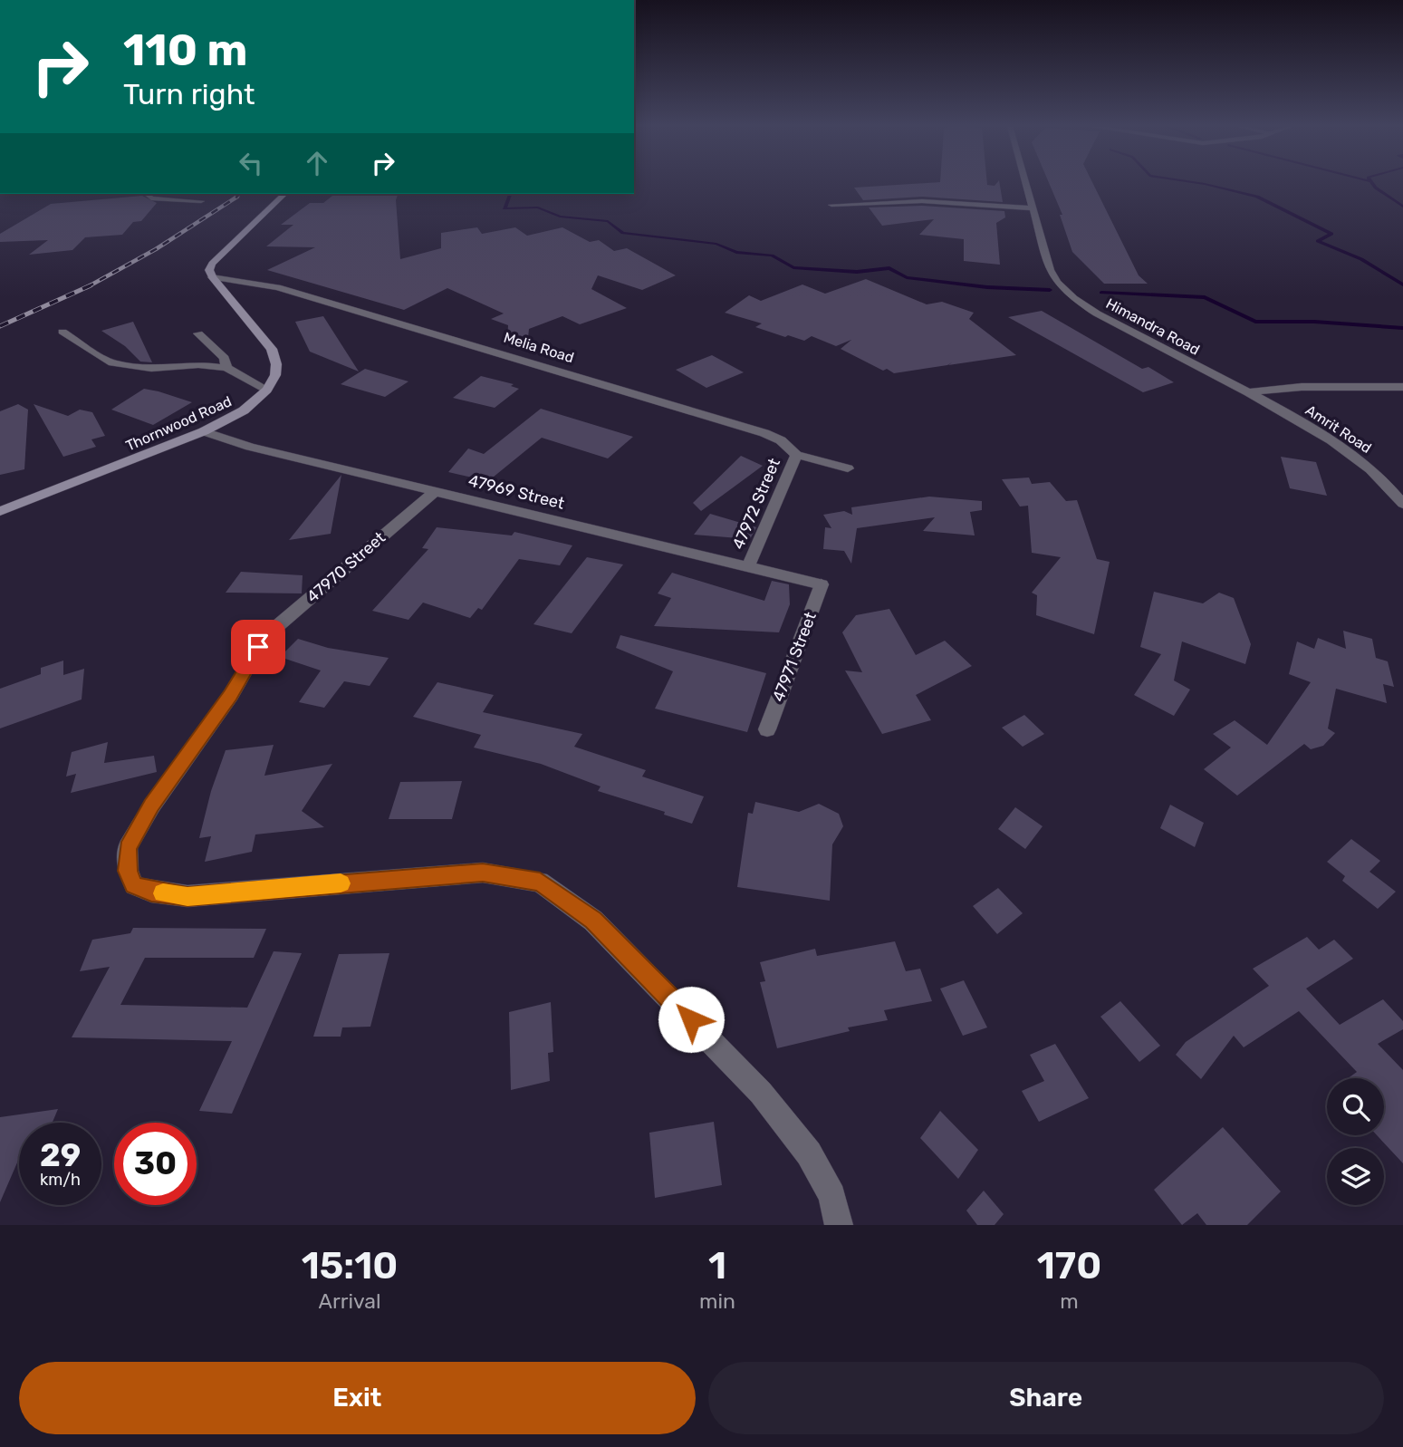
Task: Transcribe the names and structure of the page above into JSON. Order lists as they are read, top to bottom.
{
  "streets": {
    "street": [
      "Himandra Road",
      "Melia Road",
      "Thornwood Road",
      "Amrit Road",
      "47969 Street",
      "47972 Street",
      "47970 Street",
      "47971 Street"
    ]
  },
  "crossings": [
    ["Himandra Road", "Amrit Road"],
    ["Melia Road", "47972 Street"],
    ["Thornwood Road", "47969 Street"],
    ["47969 Street", "47972 Street"],
    ["47969 Street", "47970 Street"],
    ["47969 Street", "47971 Street"]
  ],
  "page": {
    "turn": ["110 m", "Turn right"],
    "speed": "29 km/h",
    "limit": "30",
    "eta": [
      "15:10",
      "Arrival",
      "1",
      "min",
      "170",
      "m"
    ],
    "buttons": ["Exit", "Share"]
  }
}
